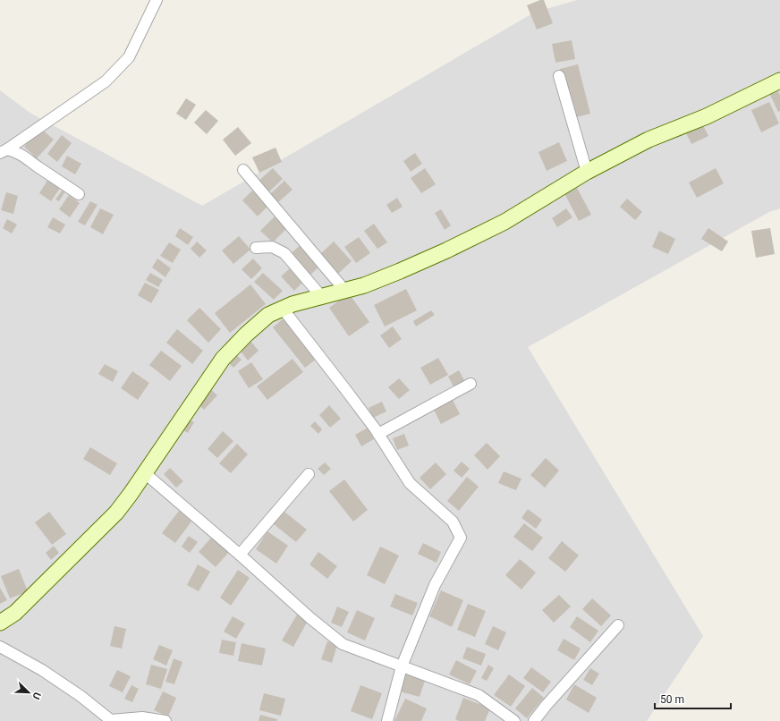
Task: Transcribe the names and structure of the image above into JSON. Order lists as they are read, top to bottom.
{
  "scale_bar": "50 m",
  "north": "bottom right"
}
